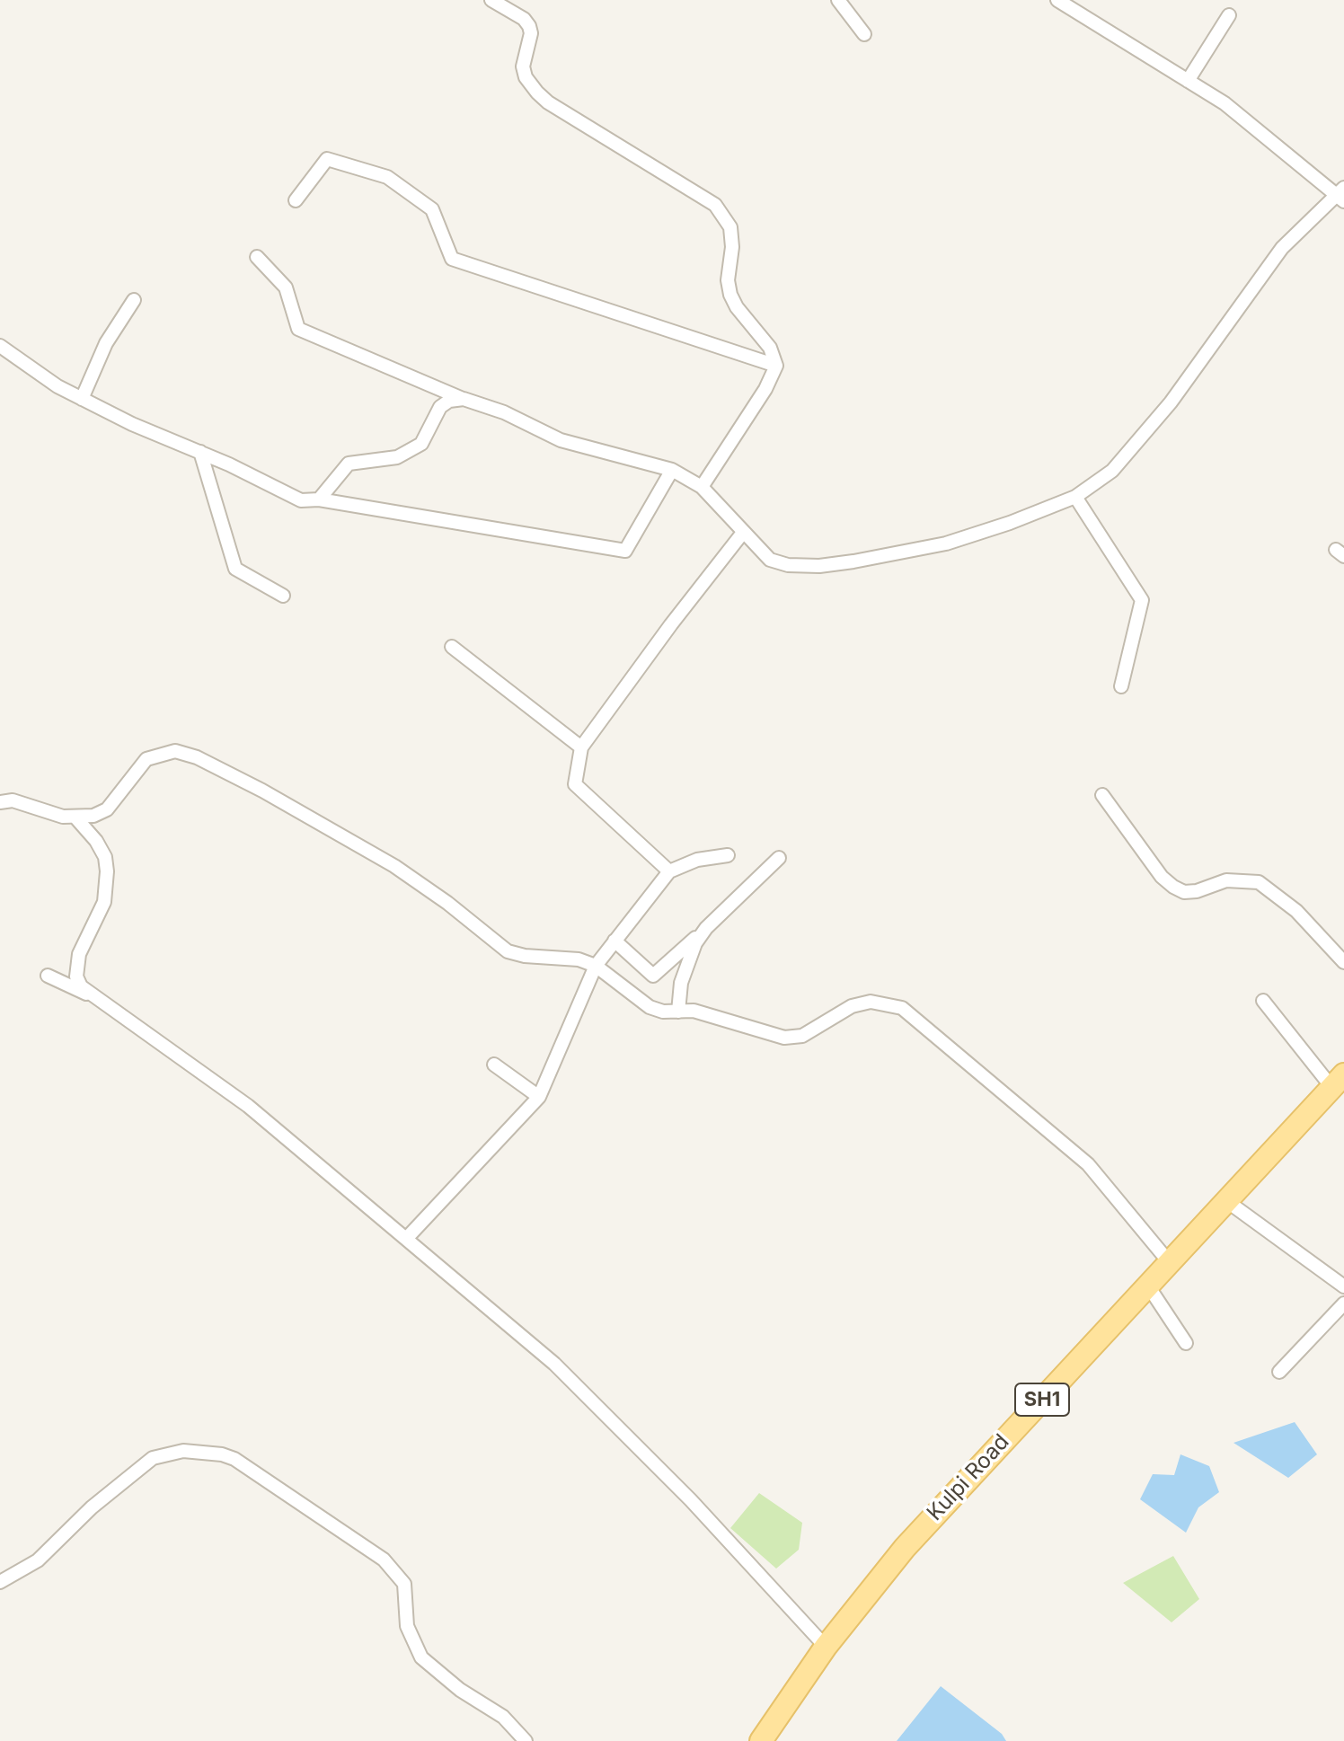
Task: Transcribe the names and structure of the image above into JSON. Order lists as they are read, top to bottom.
{
  "streets": {
    "main road": ["SH1", "Kulpi Road"]
  }
}
